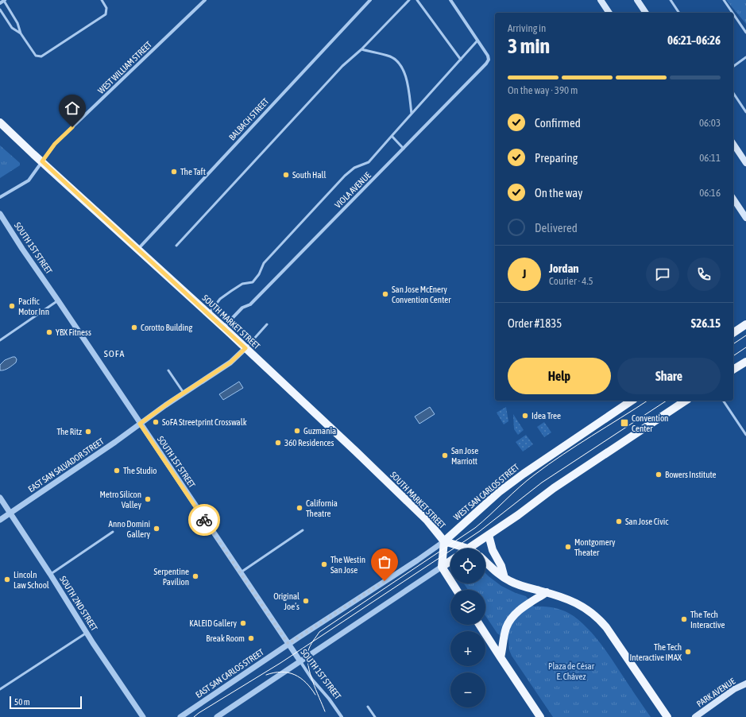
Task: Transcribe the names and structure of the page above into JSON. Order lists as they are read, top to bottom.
{
  "streets": {
    "main road": ["SOUTH MARKET STREET", "WEST SAN CARLOS STREET", "PARK AVENUE"],
    "street": [
      "WEST WILLIAM STREET",
      "BALBACH STREET",
      "VIOLA AVENUE",
      "SOUTH 1ST STREET",
      "EAST SAN SALVADOR STREET",
      "SOUTH 2ND STREET",
      "EAST SAN CARLOS STREET"
    ]
  },
  "crossings": [
    ["WEST WILLIAM STREET", "SOUTH MARKET STREET"],
    ["BALBACH STREET", "SOUTH MARKET STREET"],
    ["VIOLA AVENUE", "SOUTH MARKET STREET"],
    ["SOUTH 1ST STREET", "EAST SAN SALVADOR STREET"],
    ["SOUTH 1ST STREET", "WEST SAN CARLOS STREET"],
    ["SOUTH 1ST STREET", "EAST SAN CARLOS STREET"],
    ["SOUTH MARKET STREET", "EAST SAN SALVADOR STREET"],
    ["SOUTH MARKET STREET", "WEST SAN CARLOS STREET"],
    ["EAST SAN SALVADOR STREET", "SOUTH 2ND STREET"],
    ["WEST SAN CARLOS STREET", "EAST SAN CARLOS STREET"]
  ],
  "districts": ["SOFA"],
  "parks": ["Plaza de César E. Chávez"],
  "places": {
    "other": [
      "The Taft",
      "South Hall",
      "San Jose McEnery Convention Center",
      "Pacific Motor Inn",
      "Corotto Building",
      "YBX Fitness",
      "Idea Tree",
      "SoFA Streetprint Crosswalk",
      "Guzmania",
      "The Ritz",
      "360 Residences",
      "San Jose Marriott",
      "The Studio",
      "Bowers Institute",
      "Metro Silicon Valley",
      "California Theatre",
      "San Jose Civic",
      "Anno Domini Gallery",
      "Montgomery Theater",
      "The Westin San Jose",
      "Serpentine Pavilion",
      "Lincoln Law School",
      "Original Joe’s",
      "The Tech Interactive",
      "KALEID Gallery",
      "Break Room",
      "The Tech Interactive IMAX"
    ],
    "transit": ["Convention Center"]
  },
  "scale_bar": "50 m",
  "page": {
    "heading": ["3 min", "Arriving in", "06:21–06:26"],
    "panel": [
      "Jordan",
      "Courier · 4.5",
      "Order #1835",
      "$26.15"
    ],
    "bar": "On the way · 390 m",
    "list": [
      ["Confirmed", "06:03"],
      ["Preparing", "06:11"],
      ["On the way", "06:16"],
      "Delivered"
    ],
    "round": "J",
    "buttons": ["Help", "Share"],
    "map_buttons": ["+", "−"],
    "scale": "50 m"
  }
}
